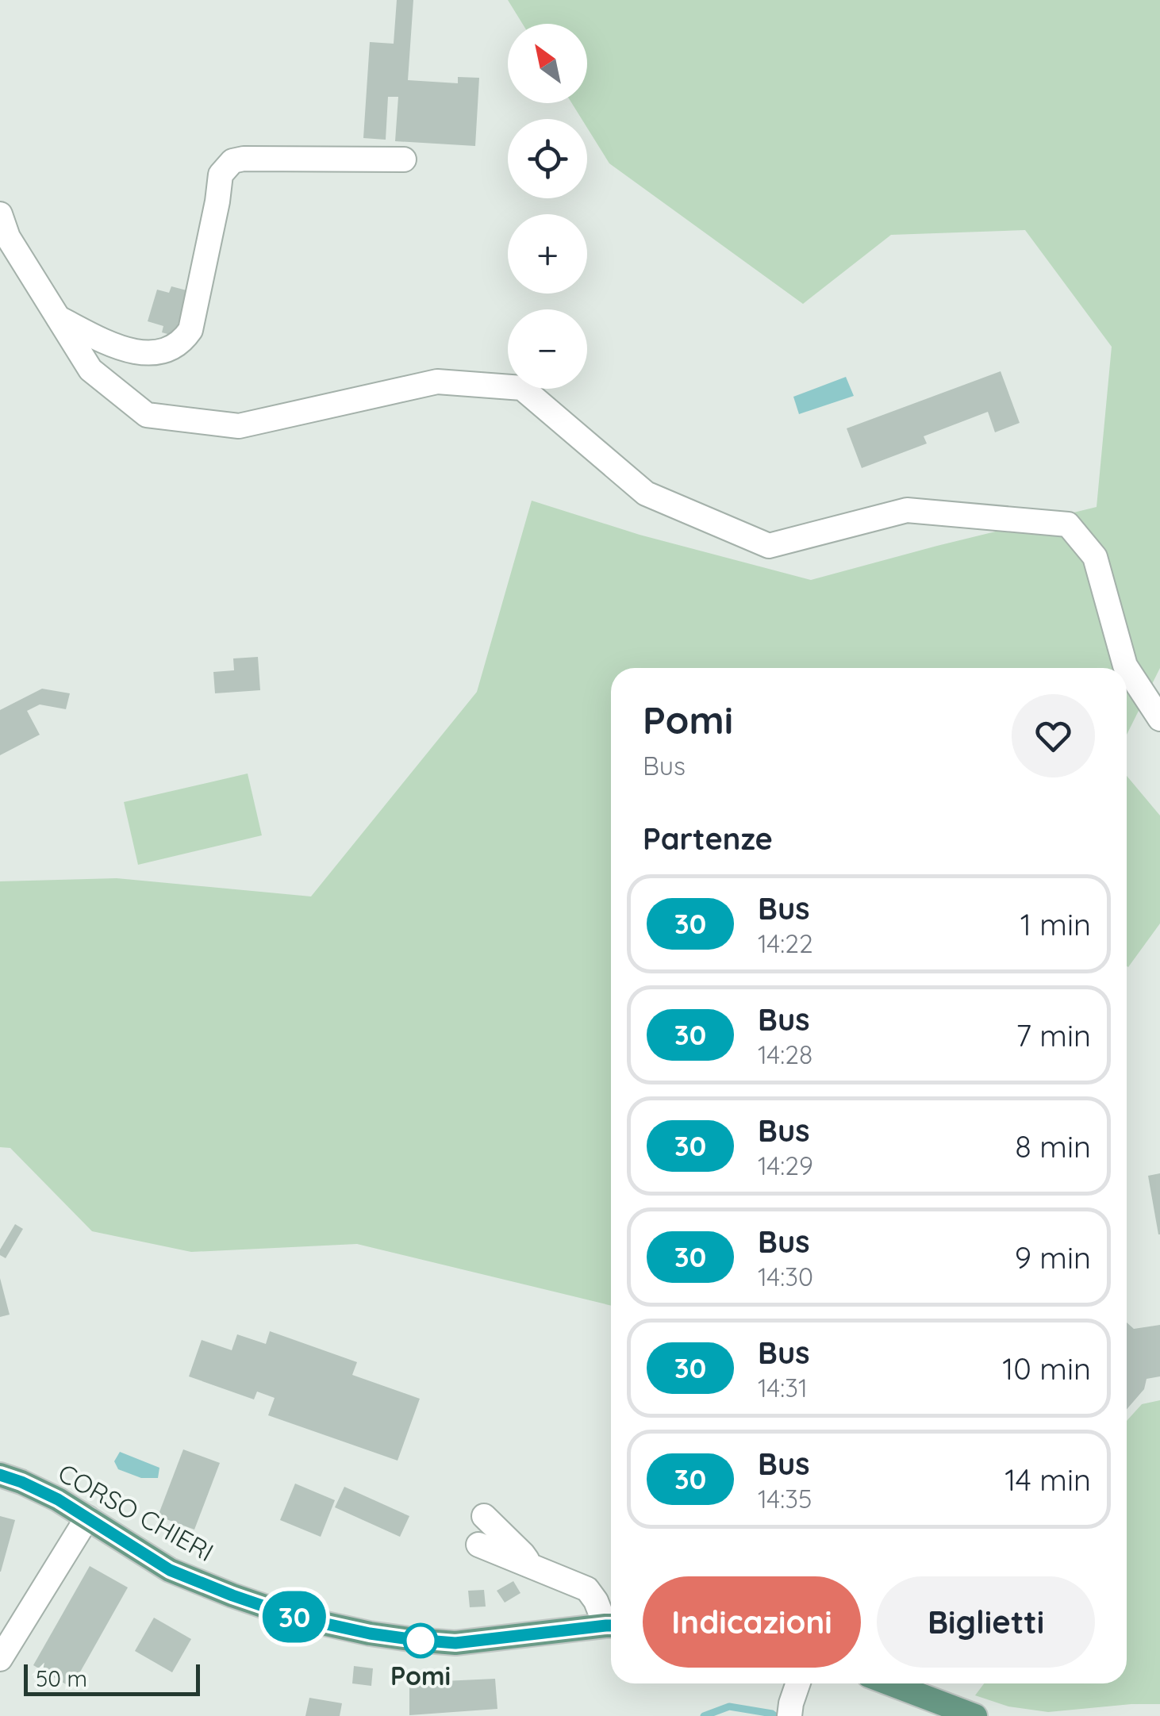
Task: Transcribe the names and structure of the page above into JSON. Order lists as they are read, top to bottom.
{
  "streets": {
    "main road": ["CORSO CHIERI"]
  },
  "places": ["Pomi"],
  "lines": ["bus line 30"],
  "scale_bar": "50 m",
  "north": "top left",
  "page": {
    "on_map": "30",
    "map_buttons": ["+", "−"],
    "heading": [
      ["Pomi", "Bus"],
      "Partenze"
    ],
    "list": [
      {
        "mark": "30",
        "name": "Bus",
        "note": "14:22",
        "value": "1 min"
      },
      {
        "mark": "30",
        "name": "Bus",
        "note": "14:28",
        "value": "7 min"
      },
      {
        "mark": "30",
        "name": "Bus",
        "note": "14:29",
        "value": "8 min"
      },
      {
        "mark": "30",
        "name": "Bus",
        "note": "14:30",
        "value": "9 min"
      },
      {
        "mark": "30",
        "name": "Bus",
        "note": "14:31",
        "value": "10 min"
      },
      {
        "mark": "30",
        "name": "Bus",
        "note": "14:35",
        "value": "14 min"
      }
    ],
    "buttons": ["Indicazioni", "Biglietti"],
    "scale": "50 m"
  }
}
